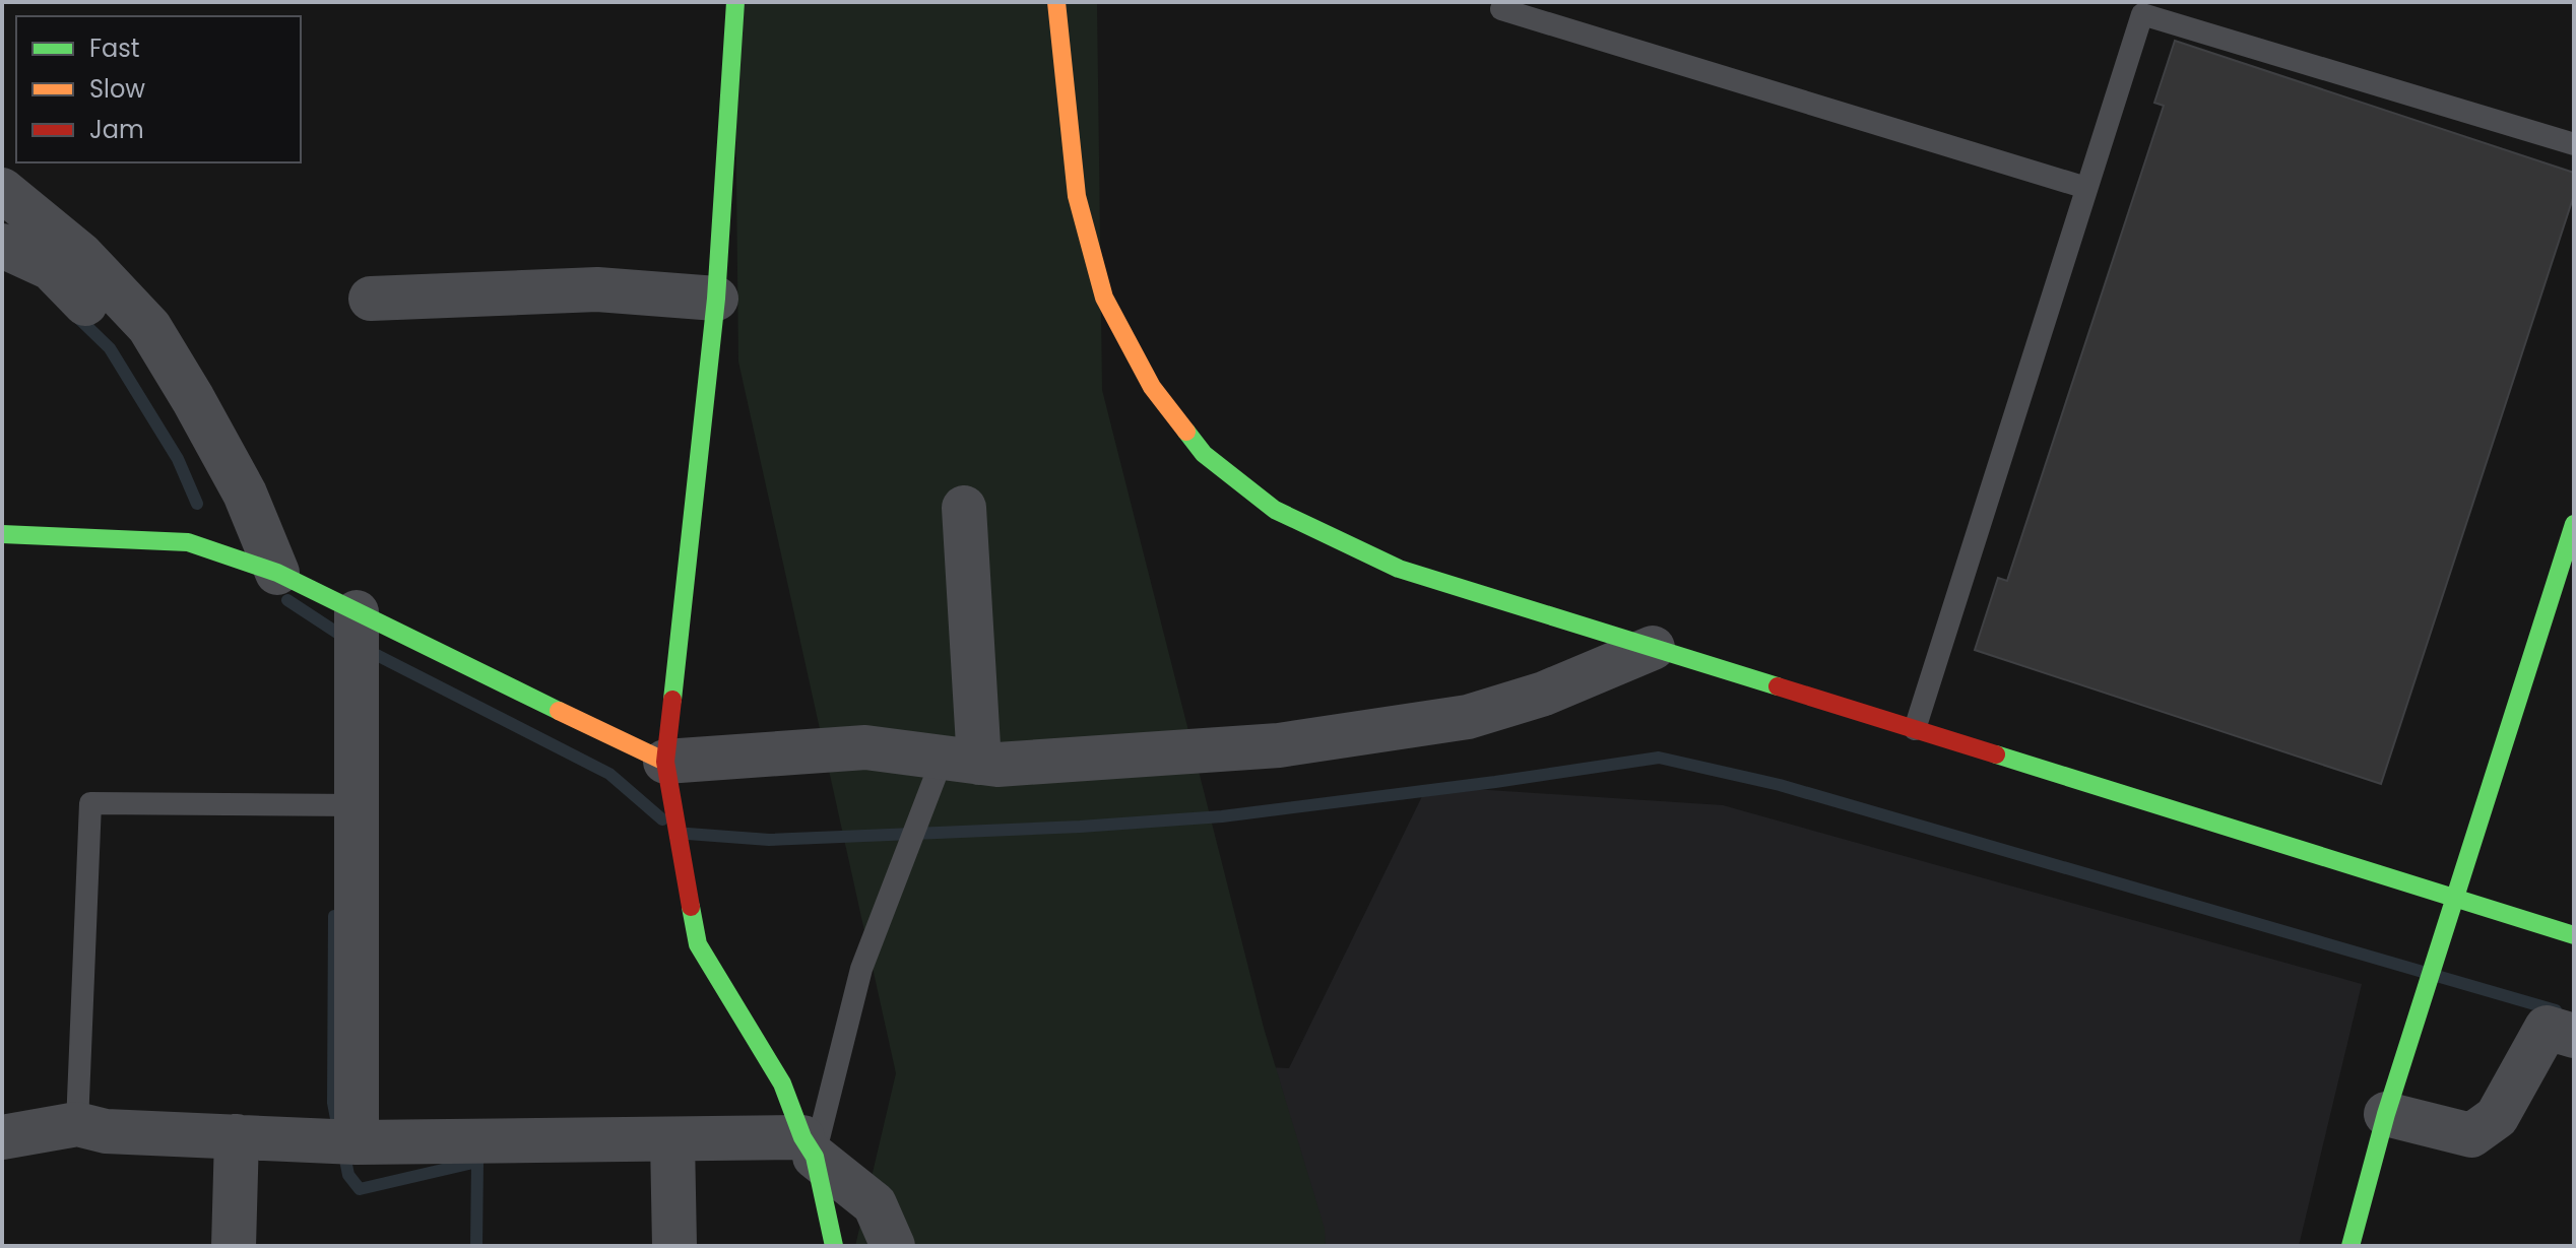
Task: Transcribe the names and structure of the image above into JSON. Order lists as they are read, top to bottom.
{
  "legend": ["Fast", "Slow", "Jam"]
}
